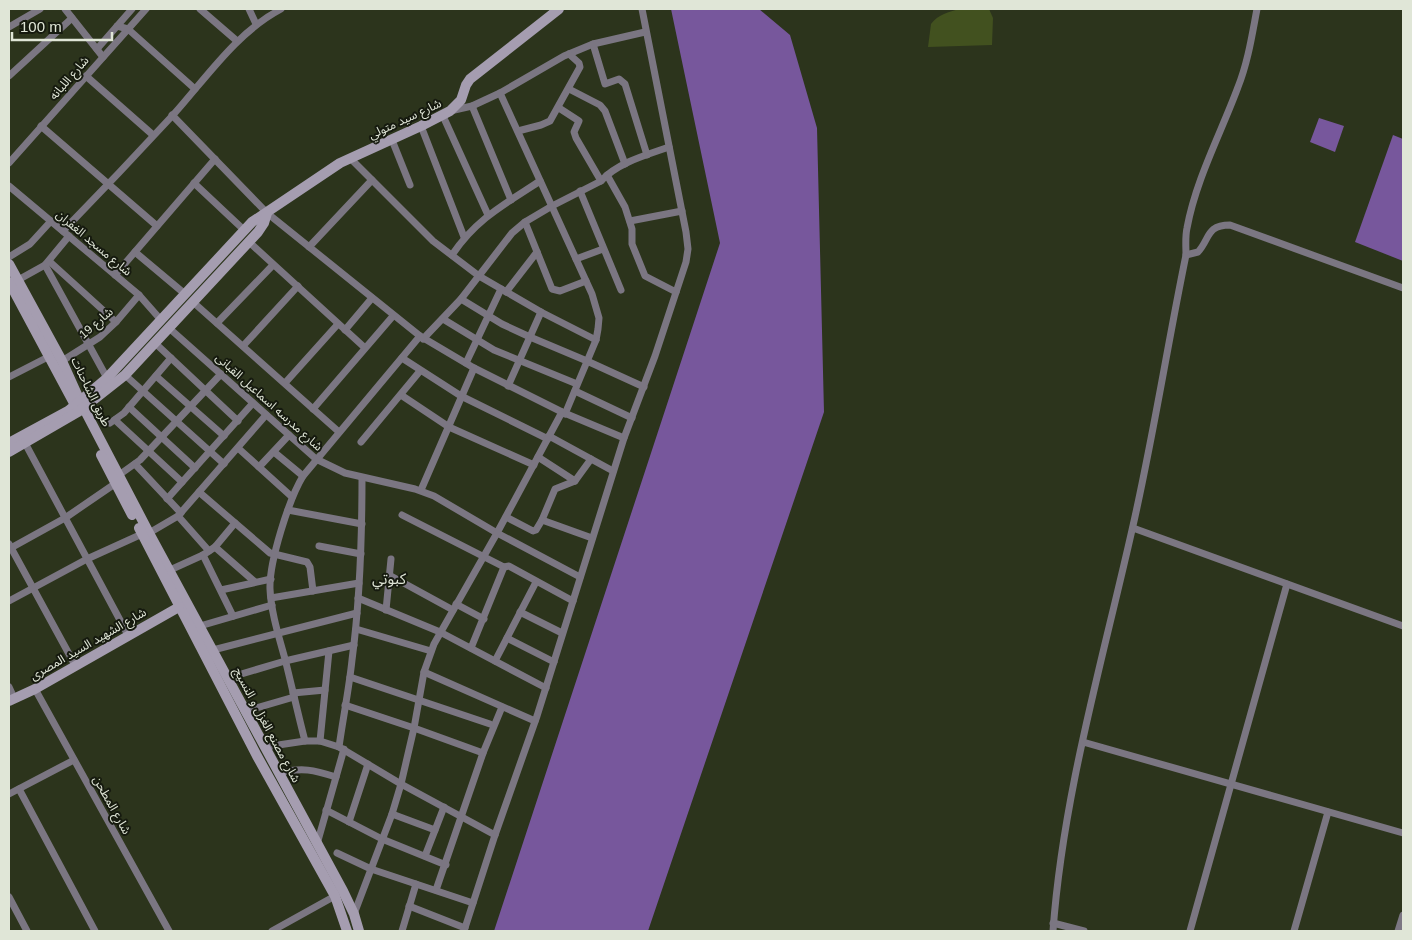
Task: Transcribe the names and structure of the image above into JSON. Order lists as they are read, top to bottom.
{
  "streets": {
    "main road": [
      "شارع سيد متولي",
      "طريق الشاحنات",
      "شارع الشهيد السيد المصرى",
      "شارع مصنع الغزل و النسيج"
    ],
    "street": [
      "شارع اللبانه",
      "شارع مسجد الغفران",
      "شارع 19",
      "شارع مدرسه اسماعيل القبانى",
      "شارع المطحن"
    ]
  },
  "crossings": [
    ["شارع سيد متولي", "شارع مسجد الغفران"],
    ["شارع سيد متولي", "طريق الشاحنات"],
    ["شارع سيد متولي", "شارع مدرسه اسماعيل القبانى"],
    ["شارع مسجد الغفران", "شارع 19"],
    ["شارع 19", "طريق الشاحنات"],
    ["طريق الشاحنات", "شارع مصنع الغزل و النسيج"],
    ["شارع الشهيد السيد المصرى", "شارع مصنع الغزل و النسيج"],
    ["شارع الشهيد السيد المصرى", "شارع المطحن"]
  ],
  "districts": ["كبوتي"],
  "scale_bar": "100 m"
}
